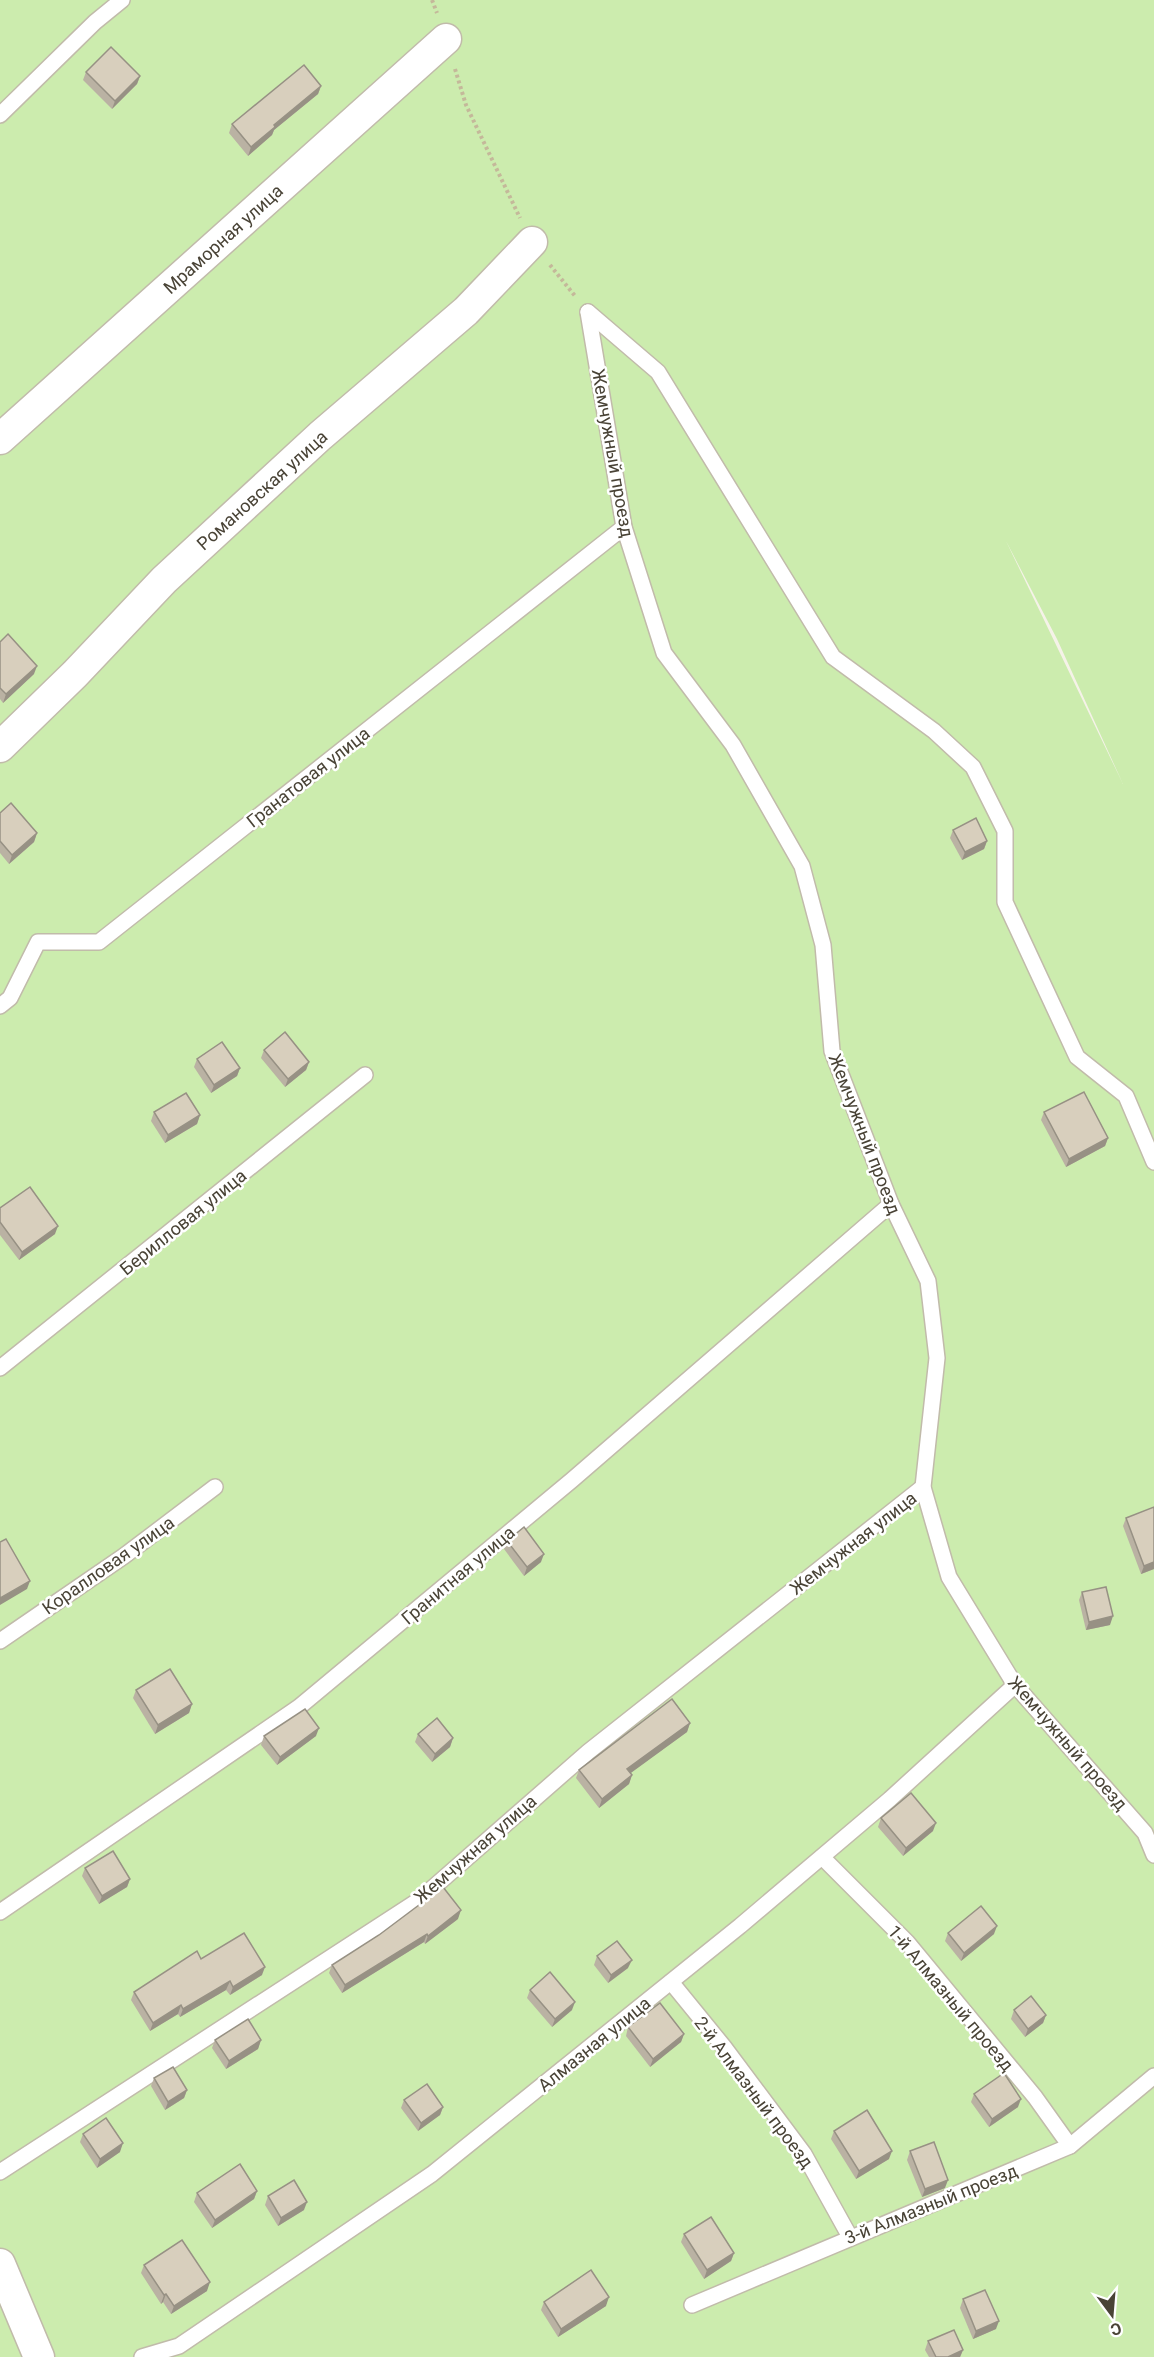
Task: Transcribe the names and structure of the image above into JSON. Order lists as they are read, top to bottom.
{
  "streets": {
    "street": ["Мраморная улица", "Романовская улица"],
    "lane": [
      "Жемчужный проезд",
      "Гранатовая улица",
      "Берилловая улица",
      "Жемчужная улица",
      "Коралловая улица",
      "Гранитная улица",
      "1-й Алмазный проезд",
      "Алмазная улица",
      "2-й Алмазный проезд",
      "3-й Алмазный проезд"
    ]
  },
  "crossings": [
    ["Жемчужный проезд", "Гранатовая улица"],
    ["Жемчужный проезд", "Жемчужная улица"],
    ["Жемчужный проезд", "Гранитная улица"],
    ["Жемчужный проезд", "Алмазная улица"],
    ["1-й Алмазный проезд", "Алмазная улица"],
    ["1-й Алмазный проезд", "3-й Алмазный проезд"],
    ["Алмазная улица", "2-й Алмазный проезд"],
    ["2-й Алмазный проезд", "3-й Алмазный проезд"]
  ],
  "north": "bottom"
}
